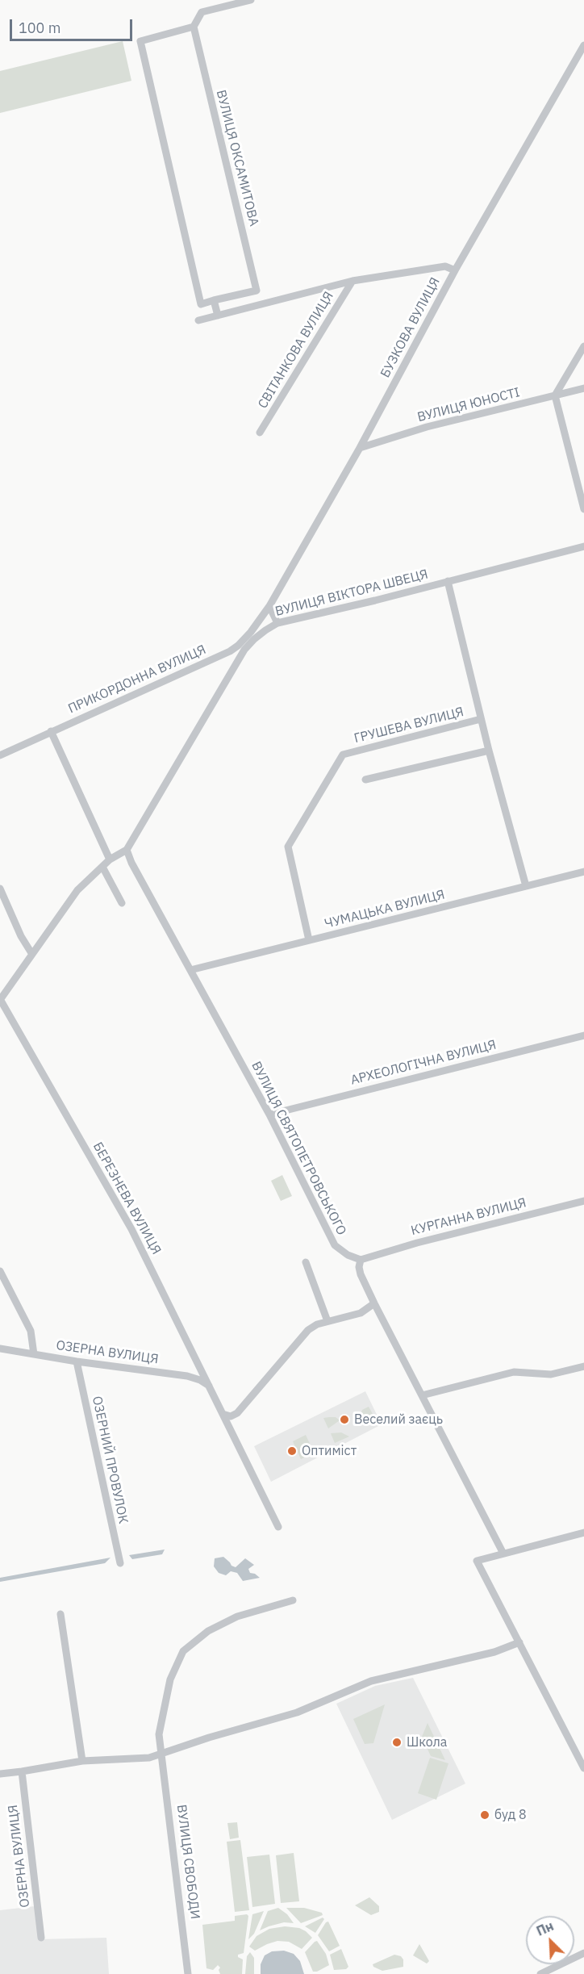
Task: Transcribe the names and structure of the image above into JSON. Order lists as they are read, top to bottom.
{
  "streets": {
    "street": [
      "ВУЛИЦЯ ОКСАМИТОВА",
      "БУЗКОВА ВУЛИЦЯ",
      "СВІТАНКОВА ВУЛИЦЯ",
      "ВУЛИЦЯ ЮНОСТІ",
      "ВУЛИЦЯ ВІКТОРА ШВЕЦЯ",
      "ПРИКОРДОННА ВУЛИЦЯ",
      "ГРУШЕВА ВУЛИЦЯ",
      "ЧУМАЦЬКА ВУЛИЦЯ",
      "АРХЕОЛОГІЧНА ВУЛИЦЯ",
      "ВУЛИЦЯ СВЯТОПЕТРОВСЬКОГО",
      "БЕРЕЗНЕВА ВУЛИЦЯ",
      "КУРГАННА ВУЛИЦЯ",
      "ОЗЕРНА ВУЛИЦЯ",
      "ОЗЕРНИЙ ПРОВУЛОК",
      "ВУЛИЦЯ СВОБОДИ"
    ]
  },
  "crossings": [
    ["БУЗКОВА ВУЛИЦЯ", "СВІТАНКОВА ВУЛИЦЯ"],
    ["БУЗКОВА ВУЛИЦЯ", "ВУЛИЦЯ ЮНОСТІ"],
    ["БУЗКОВА ВУЛИЦЯ", "ПРИКОРДОННА ВУЛИЦЯ"],
    ["ВУЛИЦЯ ВІКТОРА ШВЕЦЯ", "ГРУШЕВА ВУЛИЦЯ"],
    ["ВУЛИЦЯ ВІКТОРА ШВЕЦЯ", "ВУЛИЦЯ СВЯТОПЕТРОВСЬКОГО"],
    ["ГРУШЕВА ВУЛИЦЯ", "ЧУМАЦЬКА ВУЛИЦЯ"],
    ["ЧУМАЦЬКА ВУЛИЦЯ", "ВУЛИЦЯ СВЯТОПЕТРОВСЬКОГО"],
    ["АРХЕОЛОГІЧНА ВУЛИЦЯ", "ВУЛИЦЯ СВЯТОПЕТРОВСЬКОГО"],
    ["ВУЛИЦЯ СВЯТОПЕТРОВСЬКОГО", "КУРГАННА ВУЛИЦЯ"],
    ["БЕРЕЗНЕВА ВУЛИЦЯ", "ОЗЕРНА ВУЛИЦЯ"],
    ["ОЗЕРНА ВУЛИЦЯ", "ОЗЕРНИЙ ПРОВУЛОК"]
  ],
  "places": [
    "Веселий заєць",
    "Оптиміст",
    "Школа",
    "буд 8"
  ],
  "scale_bar": "100 m",
  "north": "top left"
}
